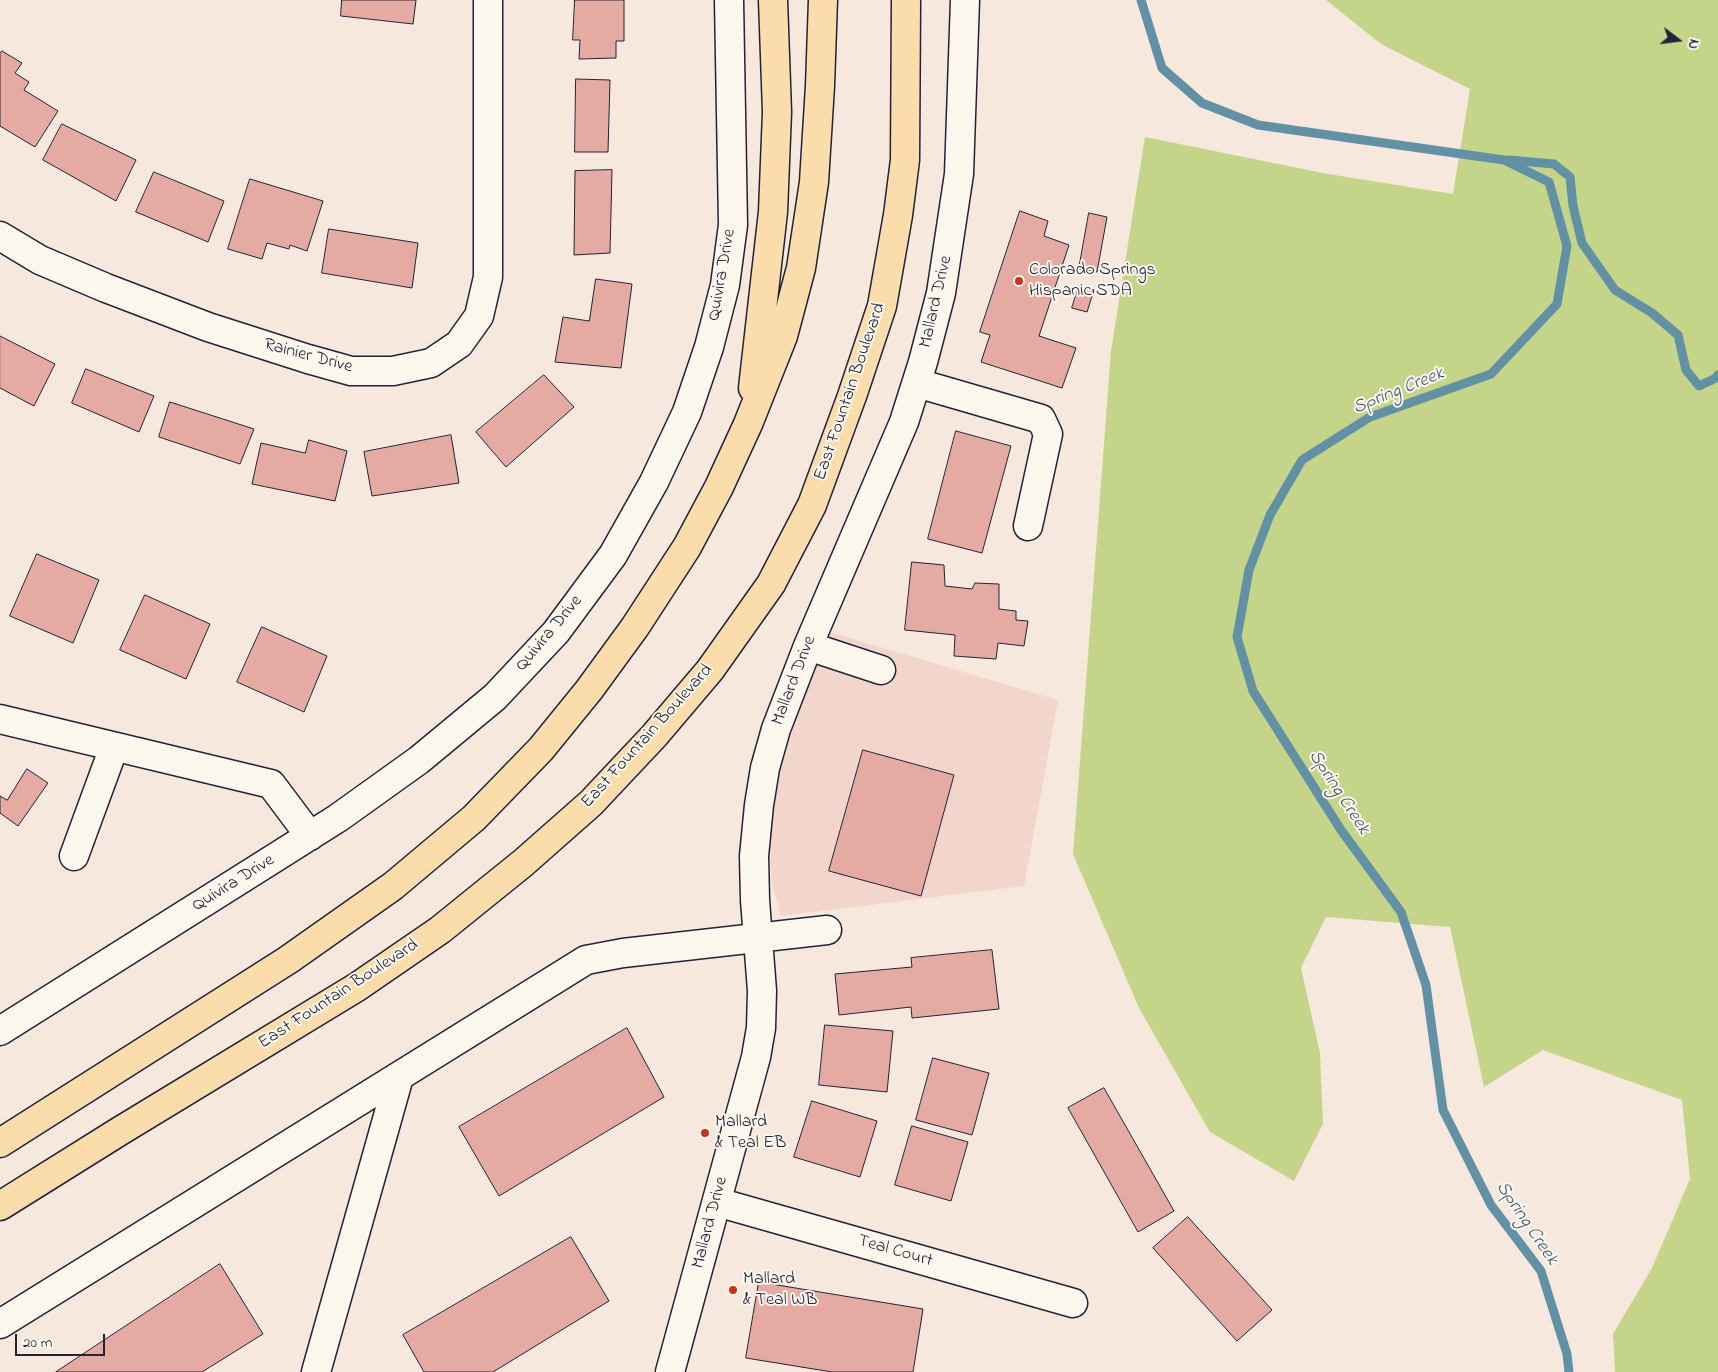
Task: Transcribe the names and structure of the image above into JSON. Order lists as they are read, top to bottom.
{
  "streets": {
    "highway": ["East Fountain Boulevard"],
    "street": [
      "Quivira Drive",
      "Mallard Drive",
      "Rainier Drive",
      "Teal Court"
    ]
  },
  "crossings": [
    ["Mallard Drive", "Teal Court"]
  ],
  "water": ["Spring Creek"],
  "places": ["Colorado Springs Hispanic SDA", "Mallard & Teal EB", "Mallard & Teal WB"],
  "scale_bar": "20 m",
  "north": "right"
}
